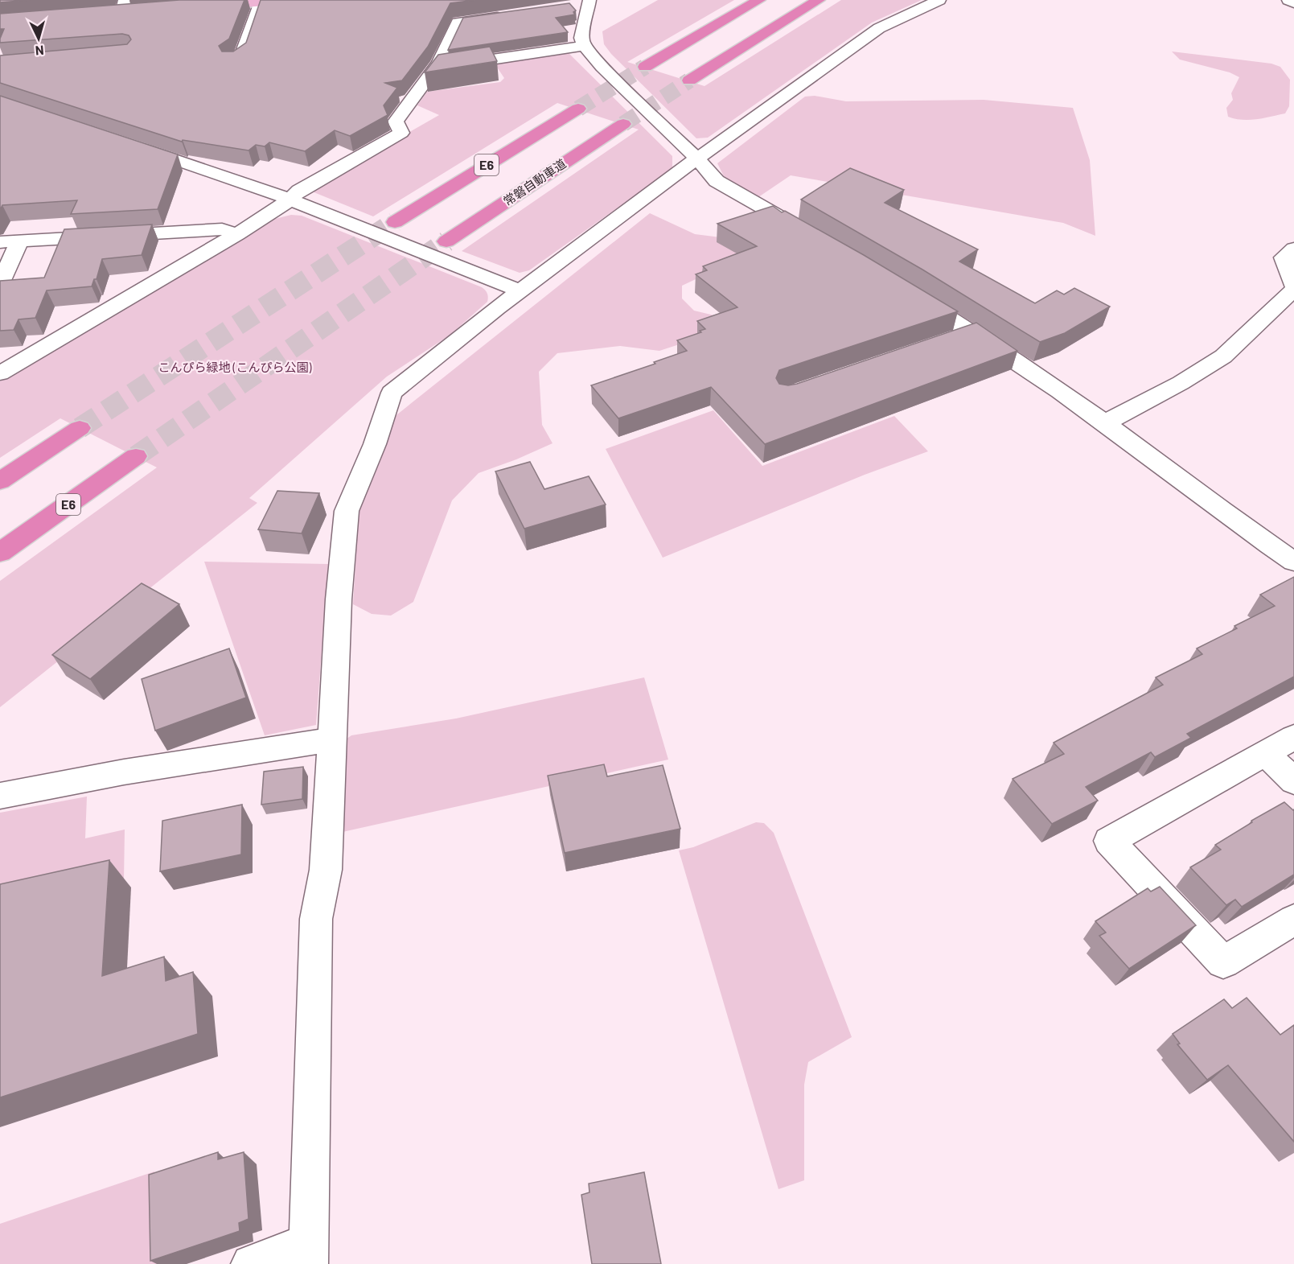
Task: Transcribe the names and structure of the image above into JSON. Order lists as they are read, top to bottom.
{
  "streets": {
    "highway": ["E6", "常磐自動車道"]
  },
  "parks": ["こんぴら緑地 (こんぴら公園)"],
  "north": "bottom"
}
